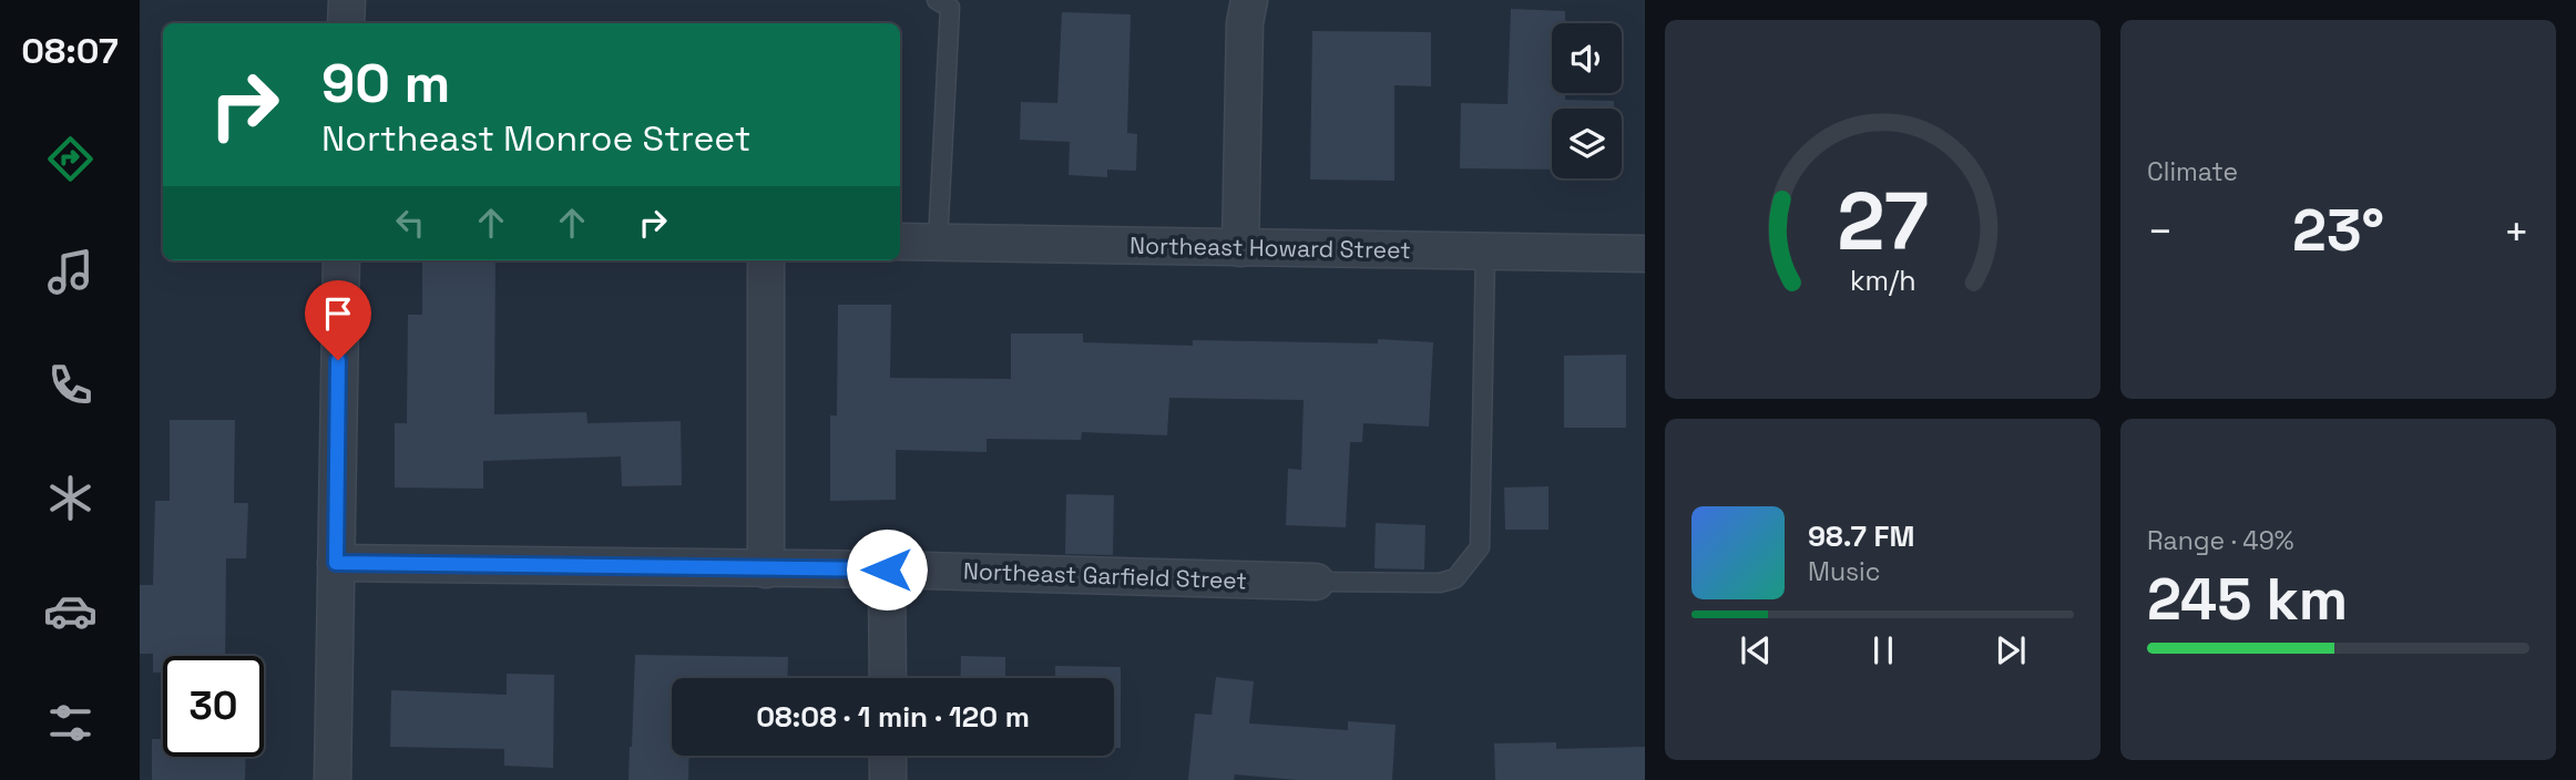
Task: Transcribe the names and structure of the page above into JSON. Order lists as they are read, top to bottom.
{
  "streets": {
    "street": ["Northeast Howard Street", "Northeast Garfield Street"]
  },
  "page": {
    "tabs": "08:07",
    "tile": [
      "Climate",
      ["Range · 49%", "245 km"]
    ],
    "turn": ["90 m", "Northeast Monroe Street"],
    "heat": ["−", "23°", "+"],
    "song": ["98.7 FM", "Music"],
    "limit": "30",
    "trip": "08:08 · 1 min · 120 m",
    "gauge": ["27", "km/h"]
  }
}
